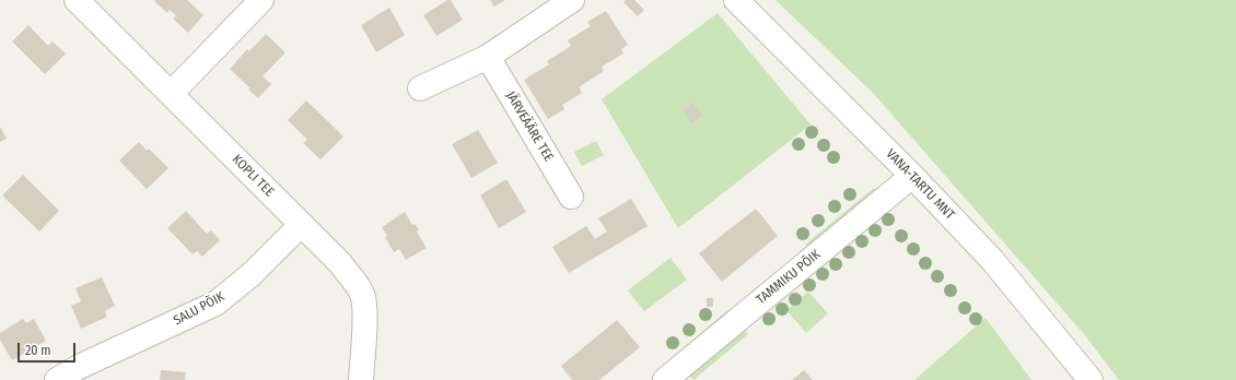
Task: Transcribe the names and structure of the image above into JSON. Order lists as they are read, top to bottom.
{
  "streets": {
    "street": [
      "JÄRVEÄÄRE TEE",
      "KOPLI TEE",
      "VANA-TARTU MNT",
      "TAMMIKU PÕIK",
      "SALU PÕIK"
    ]
  },
  "crossings": [
    ["KOPLI TEE", "SALU PÕIK"],
    ["VANA-TARTU MNT", "TAMMIKU PÕIK"]
  ],
  "scale_bar": "20 m"
}
